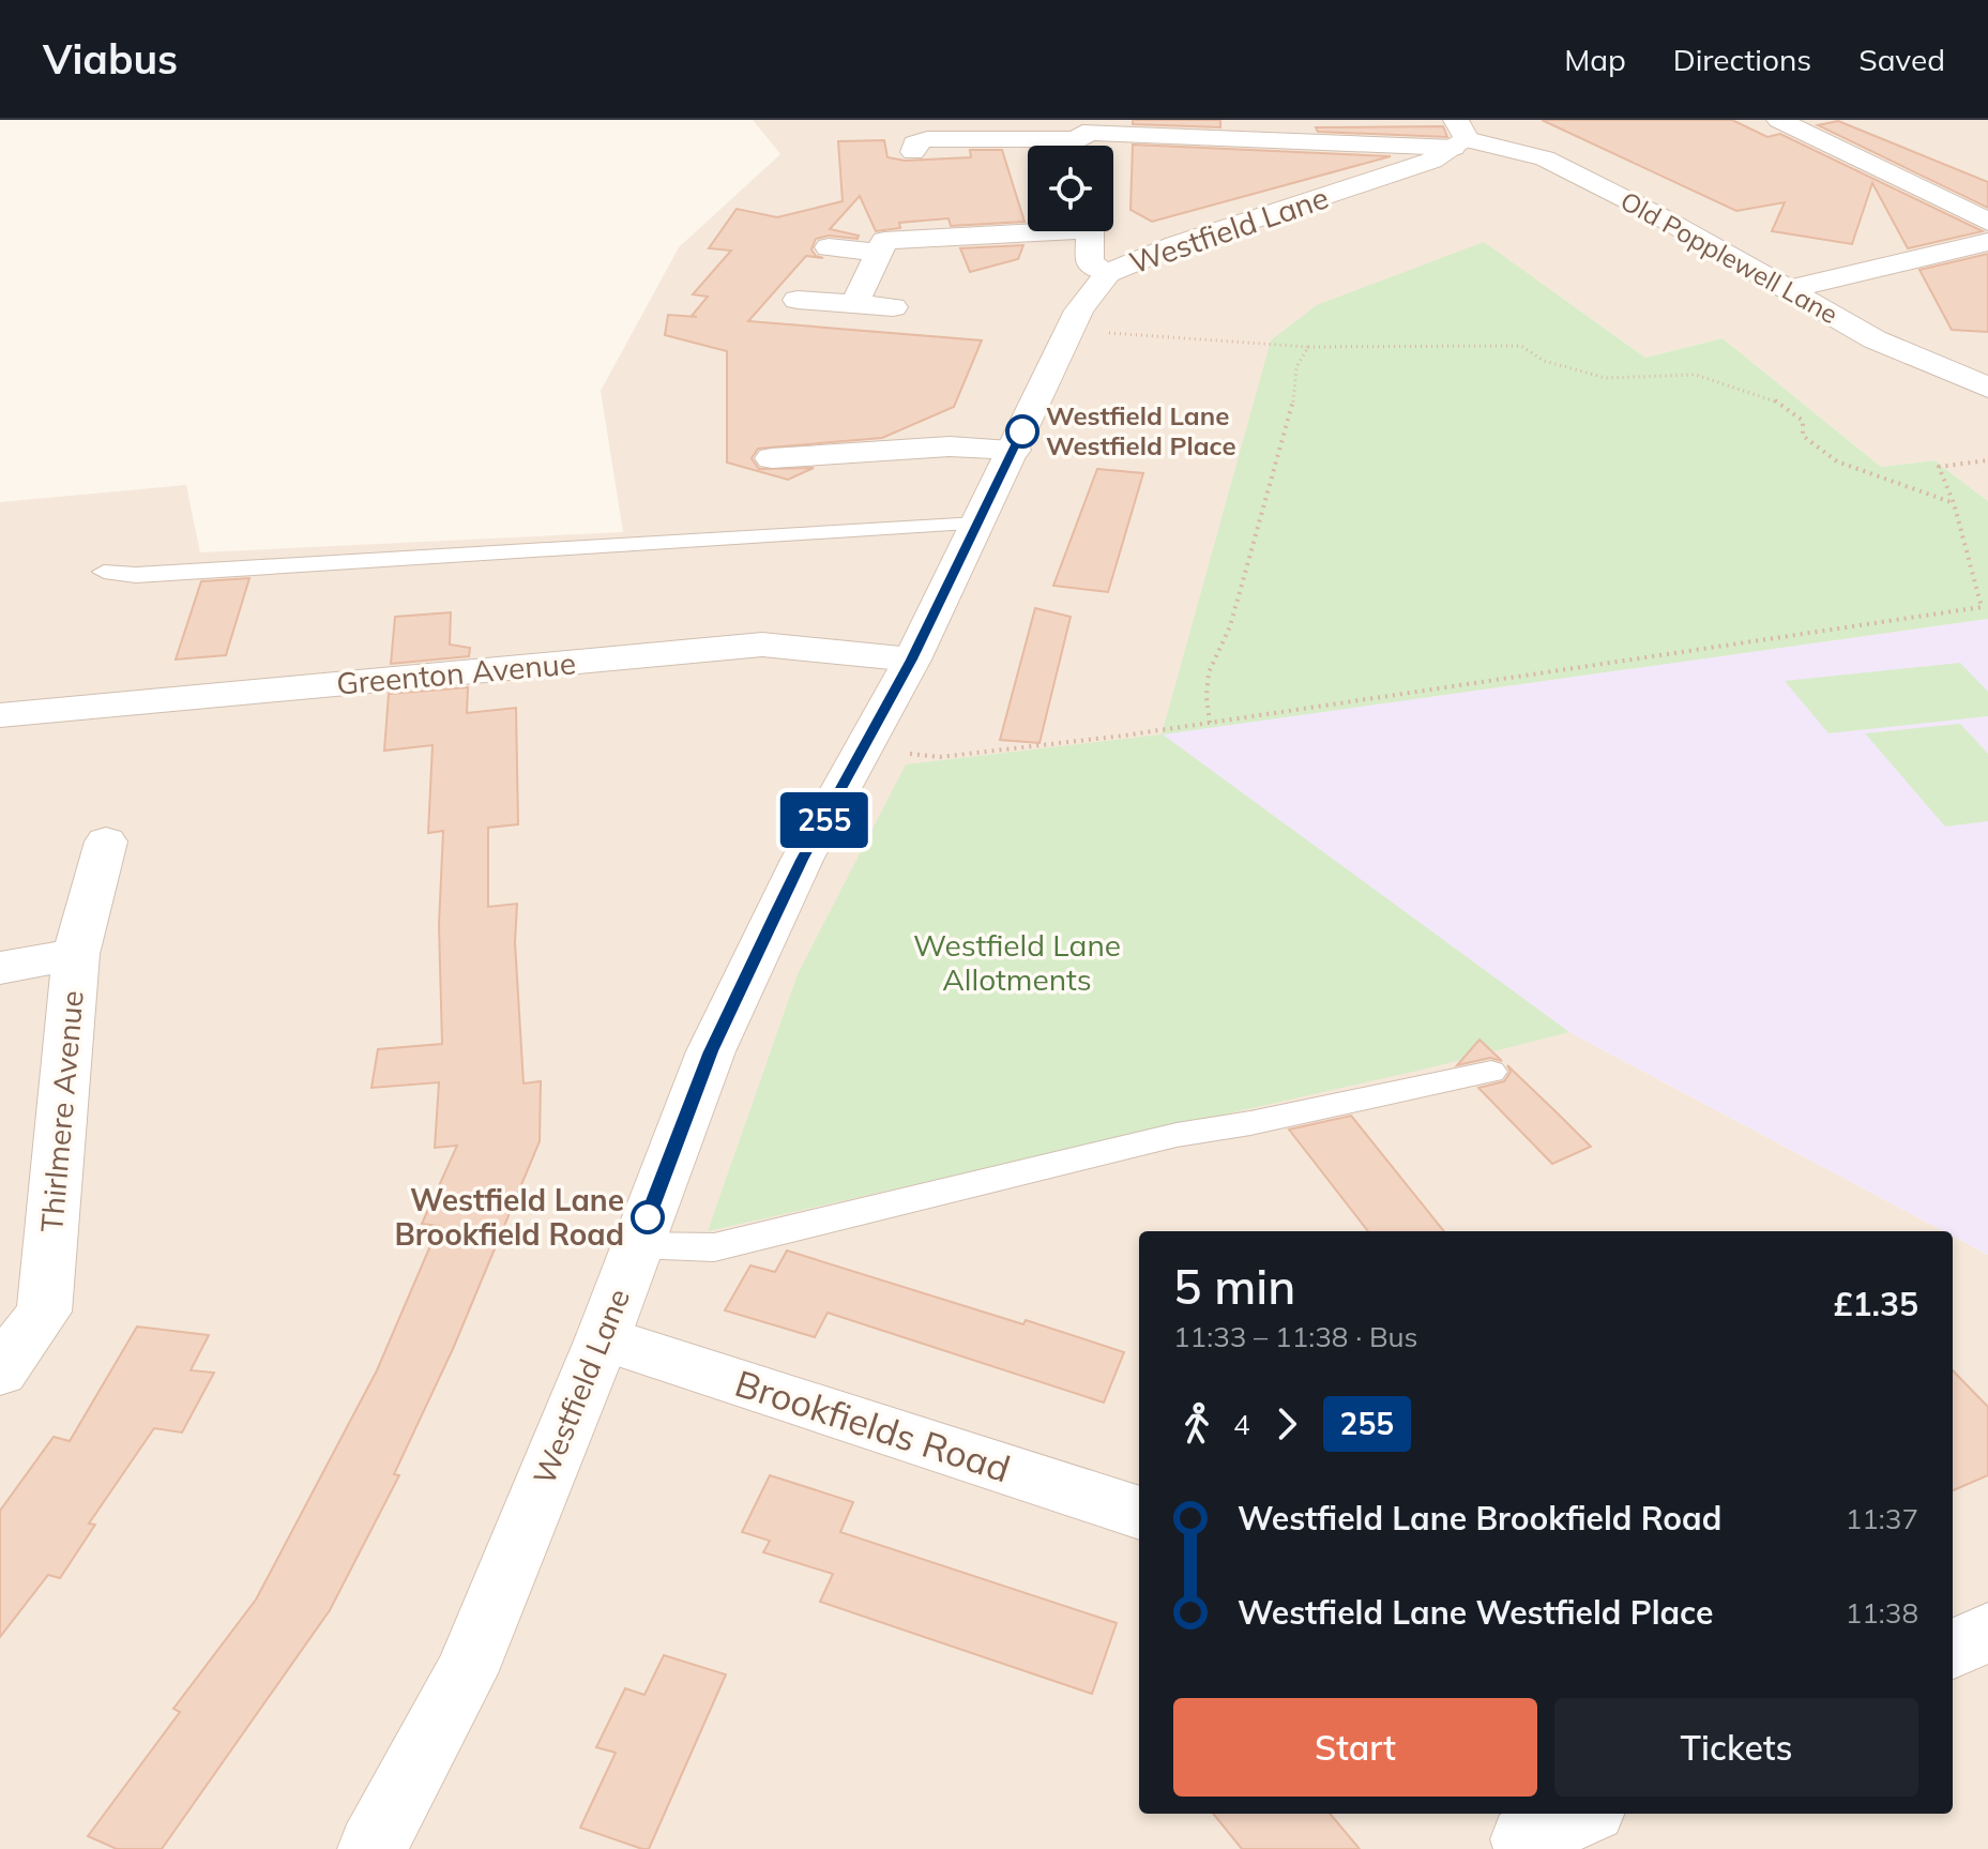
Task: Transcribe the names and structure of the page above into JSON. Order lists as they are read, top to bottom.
{
  "streets": {
    "street": [
      "Westfield Lane",
      "Old Popplewell Lane",
      "Greenton Avenue",
      "Thirlmere Avenue",
      "Brookfields Road"
    ]
  },
  "crossings": [
    ["Westfield Lane", "Old Popplewell Lane"],
    ["Westfield Lane", "Greenton Avenue"],
    ["Westfield Lane", "Brookfields Road"]
  ],
  "parks": ["Westfield Lane Allotments"],
  "places": ["Westfield Lane Westfield Place", "Westfield Lane Brookfield Road"],
  "lines": ["bus line 255"],
  "page": {
    "header": "Viabus",
    "nav": ["Map", "Directions", "Saved"],
    "on_map": "255",
    "heading": ["5 min", "11:33 – 11:38 · Bus", "£1.35"],
    "legs": ["4", "255"],
    "list": [
      {
        "name": "Westfield Lane Brookfield Road",
        "value": "11:37"
      },
      {
        "name": "Westfield Lane Westfield Place",
        "value": "11:38"
      }
    ],
    "buttons": ["Start", "Tickets"]
  }
}
